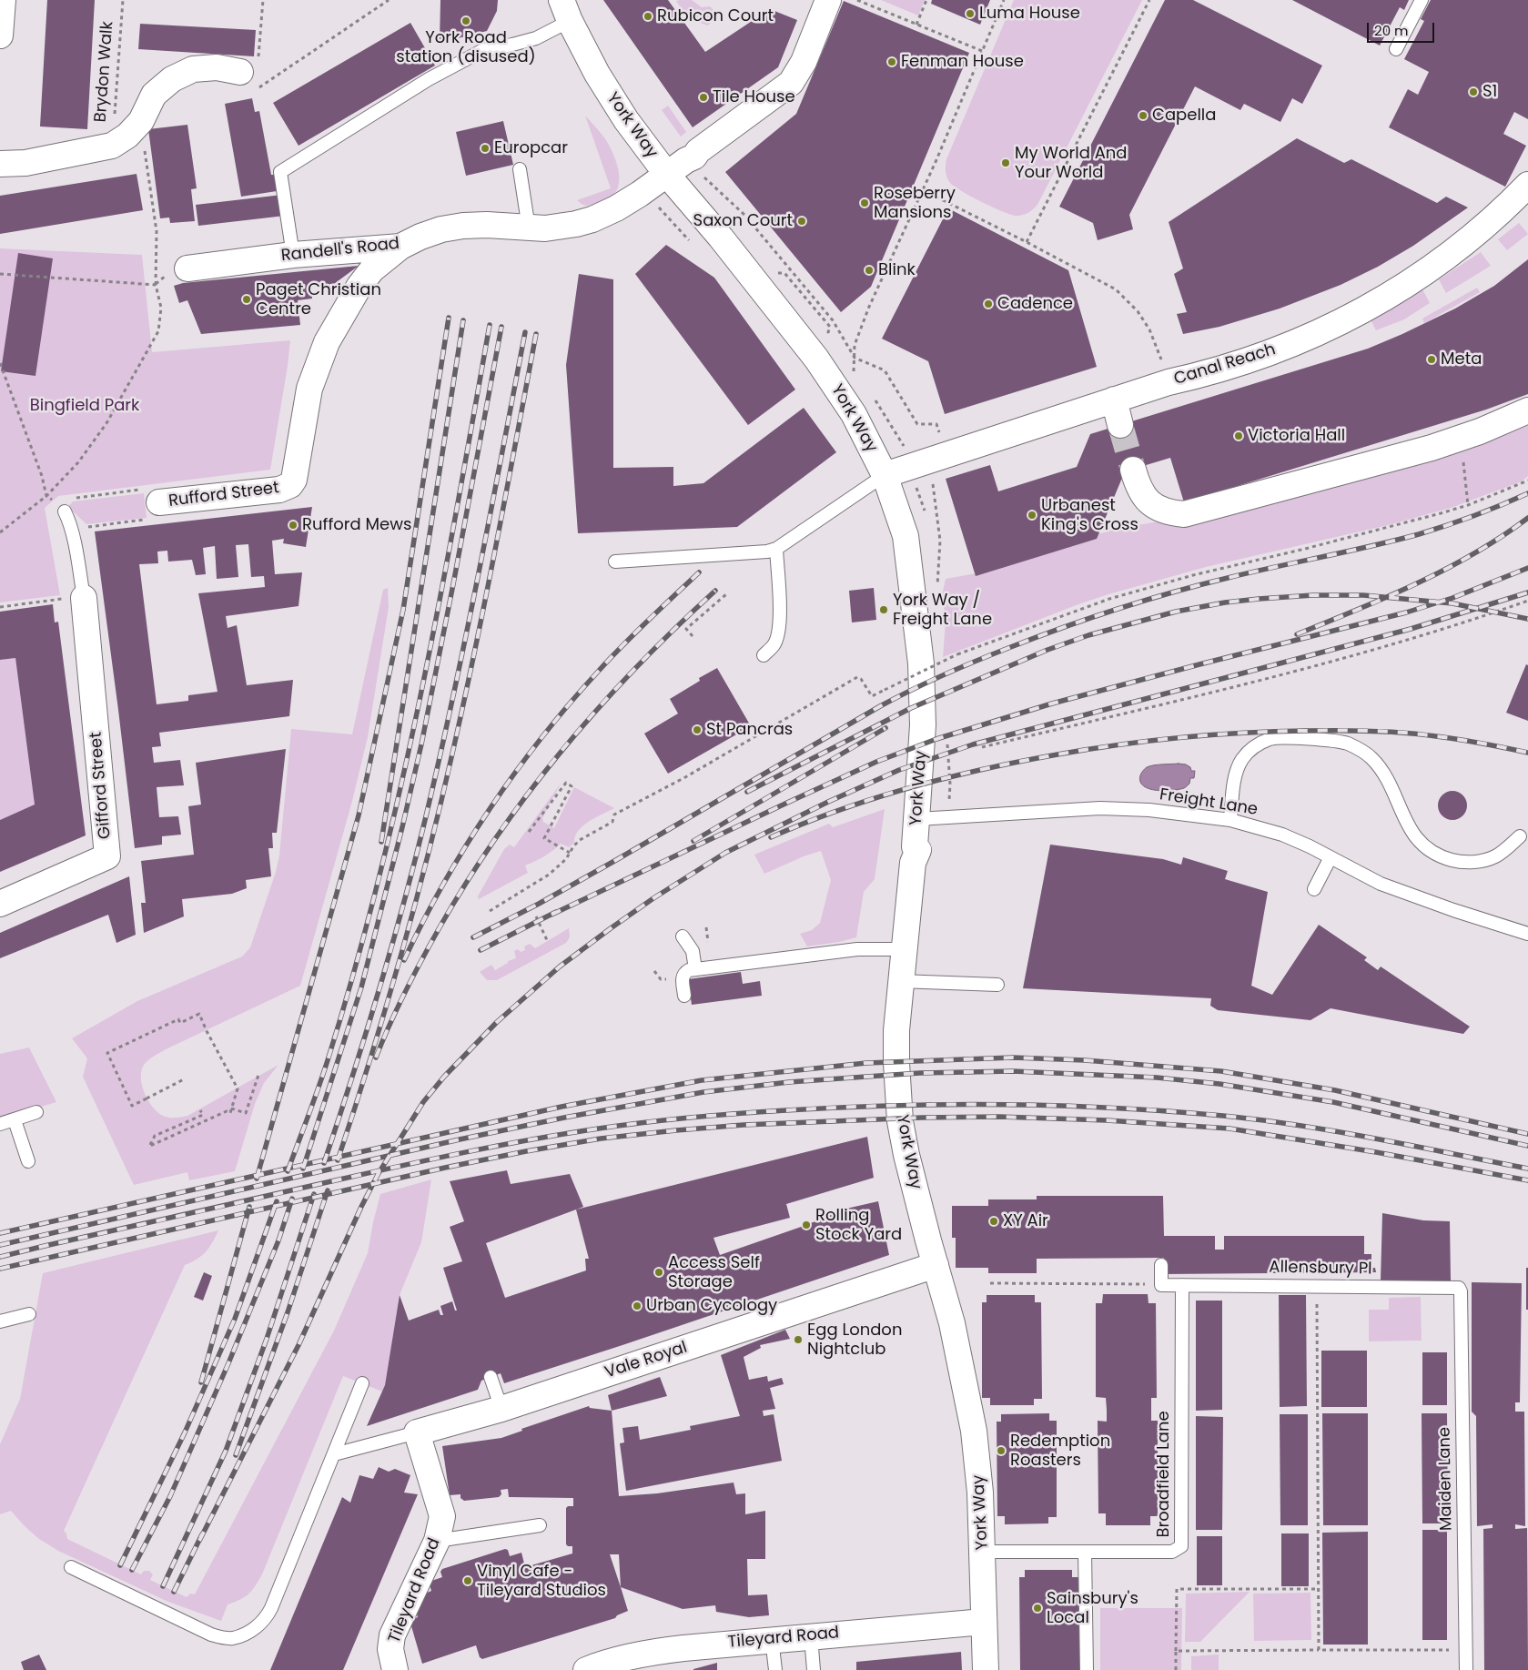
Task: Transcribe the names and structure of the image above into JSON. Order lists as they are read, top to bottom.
{
  "streets": {
    "street": [
      "York Way",
      "Randell's Road",
      "Canal Reach",
      "Rufford Street",
      "Gifford Street",
      "Vale Royal",
      "Tileyard Road"
    ],
    "lane": [
      "Freight Lane",
      "Allensbury Pl",
      "Broadfield Lane",
      "Maiden Lane"
    ],
    "path": ["Brydon Walk"]
  },
  "crossings": [
    ["York Way", "Randell's Road"],
    ["York Way", "Canal Reach"],
    ["York Way", "Freight Lane"],
    ["York Way", "Vale Royal"],
    ["York Way", "Broadfield Lane"],
    ["York Way", "Tileyard Road"],
    ["Randell's Road", "Rufford Street"],
    ["Allensbury Pl", "Broadfield Lane"],
    ["Allensbury Pl", "Maiden Lane"],
    ["Vale Royal", "Tileyard Road"]
  ],
  "parks": ["Bingfield Park"],
  "places": [
    "Luma House",
    "Rubicon Court",
    "York Road station (disused)",
    "Fenman House",
    "S1",
    "Tile House",
    "Capella",
    "Europcar",
    "My World And Your World",
    "Roseberry Mansions",
    "Saxon Court",
    "Blink",
    "Paget Christian Centre",
    "Cadence",
    "Meta",
    "Victoria Hall",
    "Urbanest King's Cross",
    "Rufford Mews",
    "York Way / Freight Lane",
    "St Pancras",
    "XY Air",
    "Rolling Stock Yard",
    "Access Self Storage",
    "Urban Cycology",
    "Egg London Nightclub",
    "Redemption Roasters",
    "Vinyl Cafe - Tileyard Studios",
    "Sainsbury's Local"
  ],
  "scale_bar": "20 m"
}
